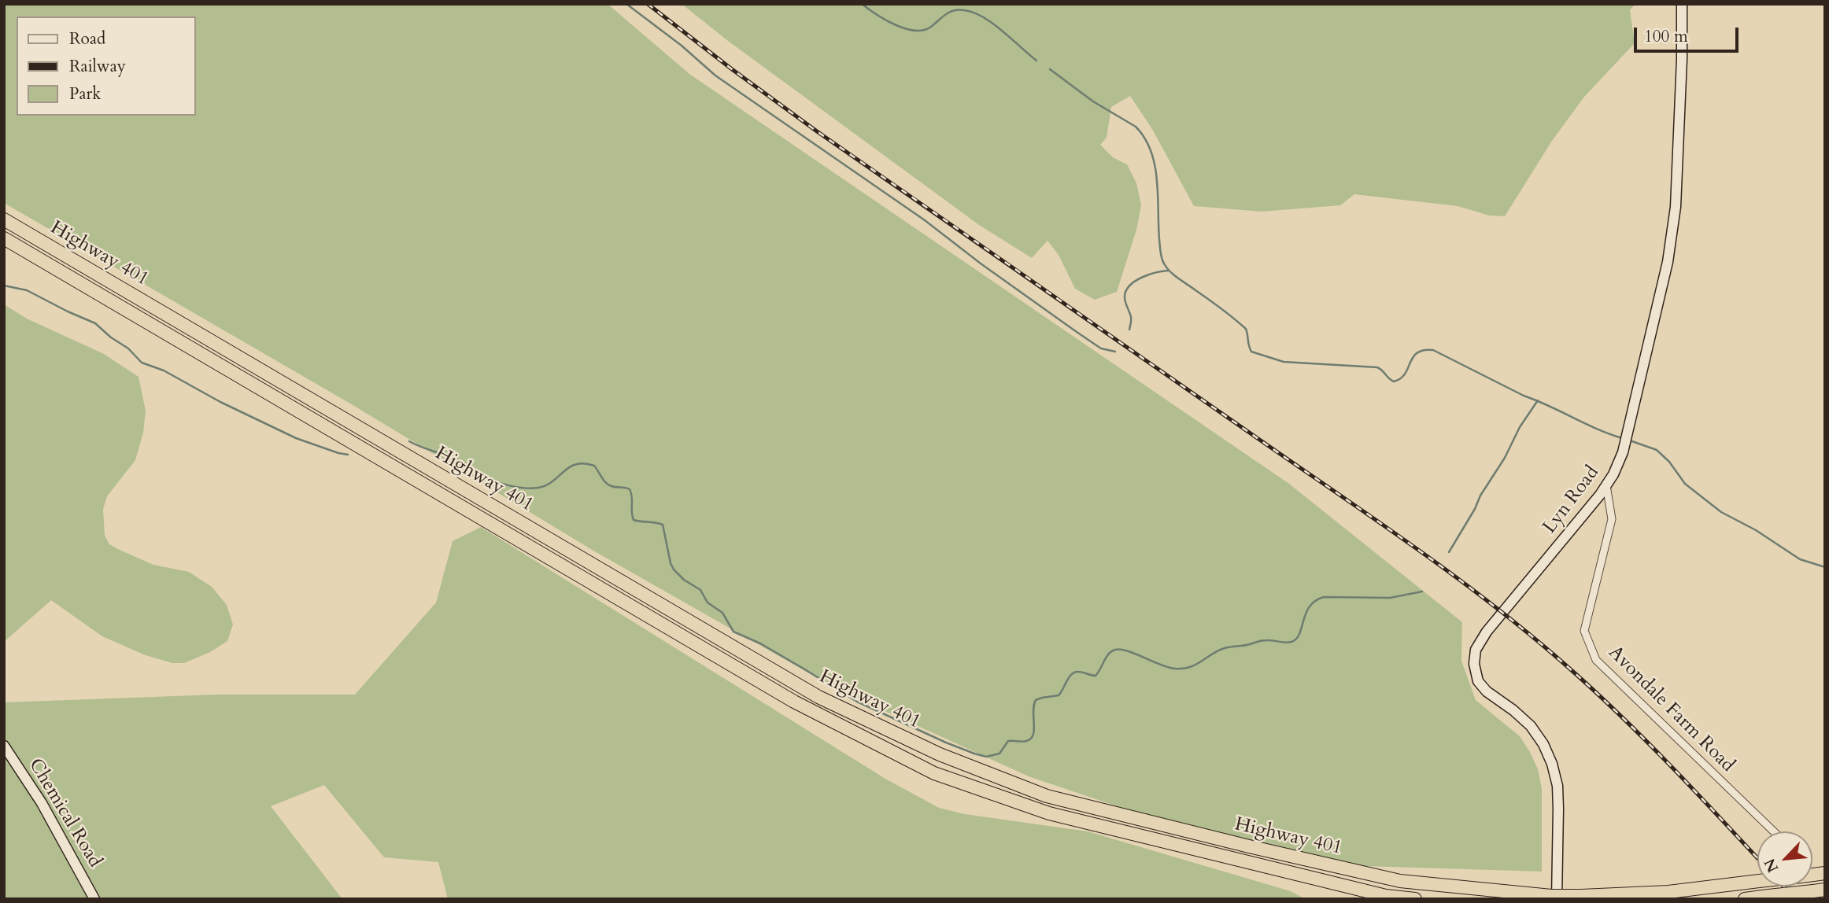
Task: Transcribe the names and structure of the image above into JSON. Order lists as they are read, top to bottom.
{
  "streets": {
    "highway": ["Highway 401"],
    "main road": ["Lyn Road", "Chemical Road"],
    "street": ["Avondale Farm Road"]
  },
  "crossings": [
    ["Highway 401", "Lyn Road"],
    ["Lyn Road", "Avondale Farm Road"]
  ],
  "legend": ["Road", "Railway", "Park"],
  "scale_bar": "100 m",
  "north": "bottom left"
}
